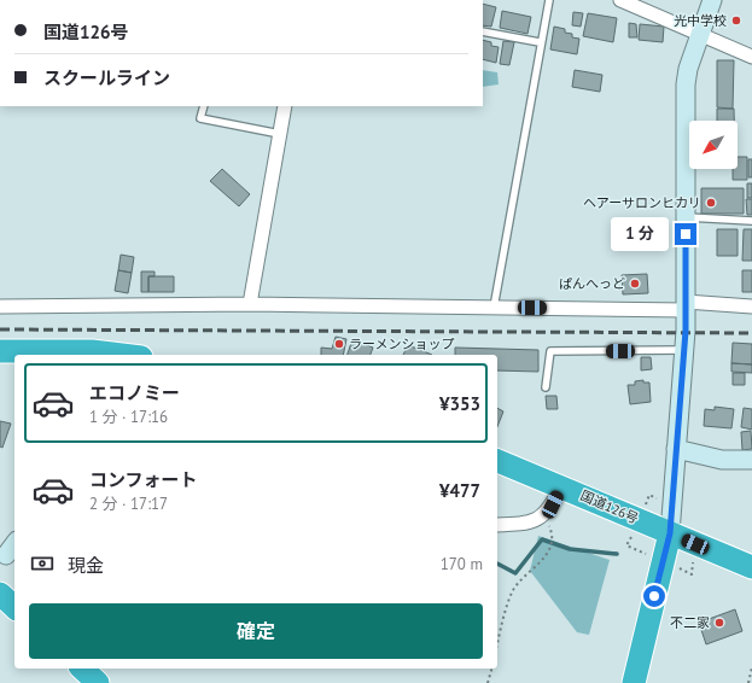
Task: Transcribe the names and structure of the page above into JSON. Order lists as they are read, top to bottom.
{
  "streets": {
    "highway": ["国道126号"]
  },
  "places": [
    "光中学校",
    "ヘアーサロンヒカリ",
    "ぱんへっど",
    "ラーメンショップ",
    "不二家"
  ],
  "north": "bottom left",
  "page": {
    "banner": ["国道126号", "スクールライン"],
    "bubble": "1 分",
    "list": [
      {
        "name": "エコノミー",
        "note": "1 分 · 17:16",
        "value": "¥353"
      },
      {
        "name": "コンフォート",
        "note": "2 分 · 17:17",
        "value": "¥477"
      }
    ],
    "pay": ["現金", "170 m"],
    "buttons": "確定"
  }
}
